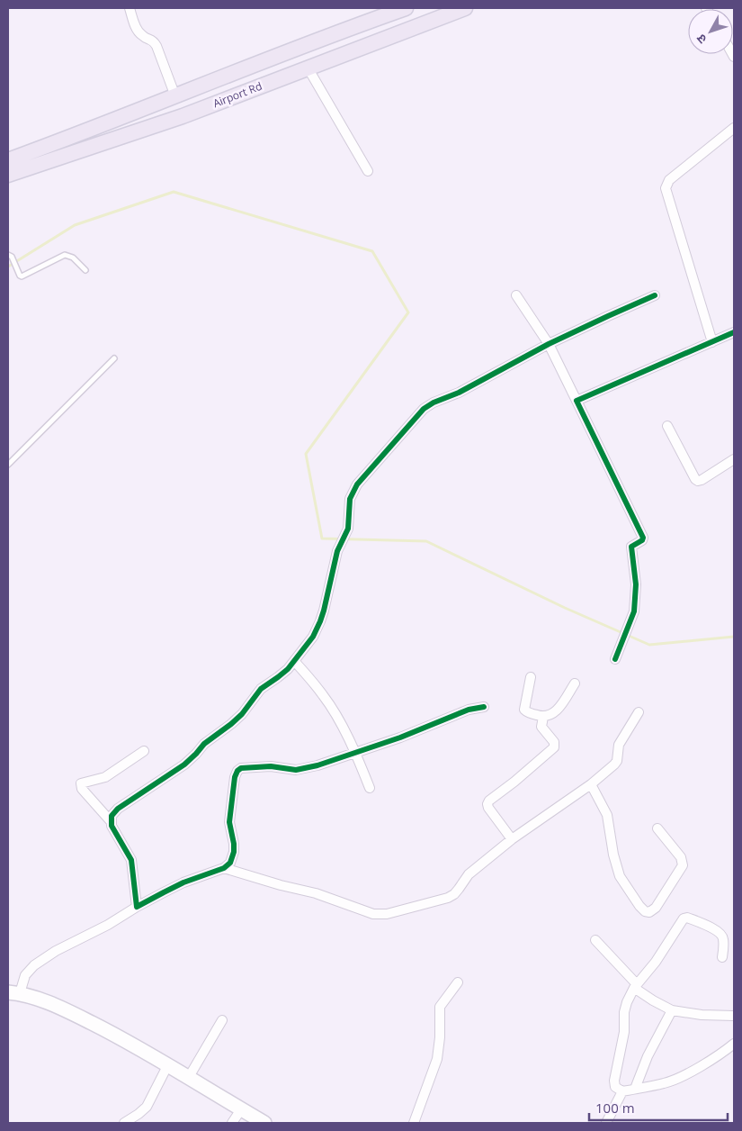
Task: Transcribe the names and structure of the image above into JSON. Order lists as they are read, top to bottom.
{
  "streets": {
    "main road": ["Airport Rd"]
  },
  "scale_bar": "100 m",
  "north": "bottom left"
}
